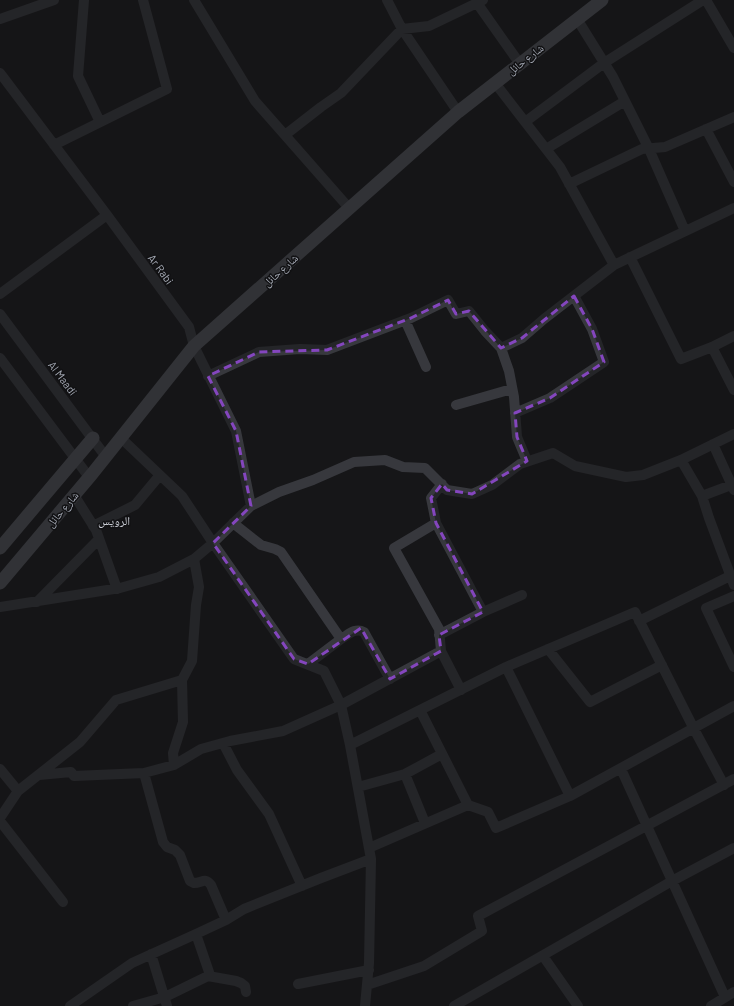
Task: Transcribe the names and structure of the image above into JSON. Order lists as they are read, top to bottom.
{
  "streets": {
    "main road": ["شارع حائل"],
    "street": ["Ar Rabi", "Al Maadi"]
  },
  "crossings": [
    ["شارع حائل", "Ar Rabi"],
    ["شارع حائل", "Al Maadi"]
  ],
  "districts": ["الرويس"]
}
